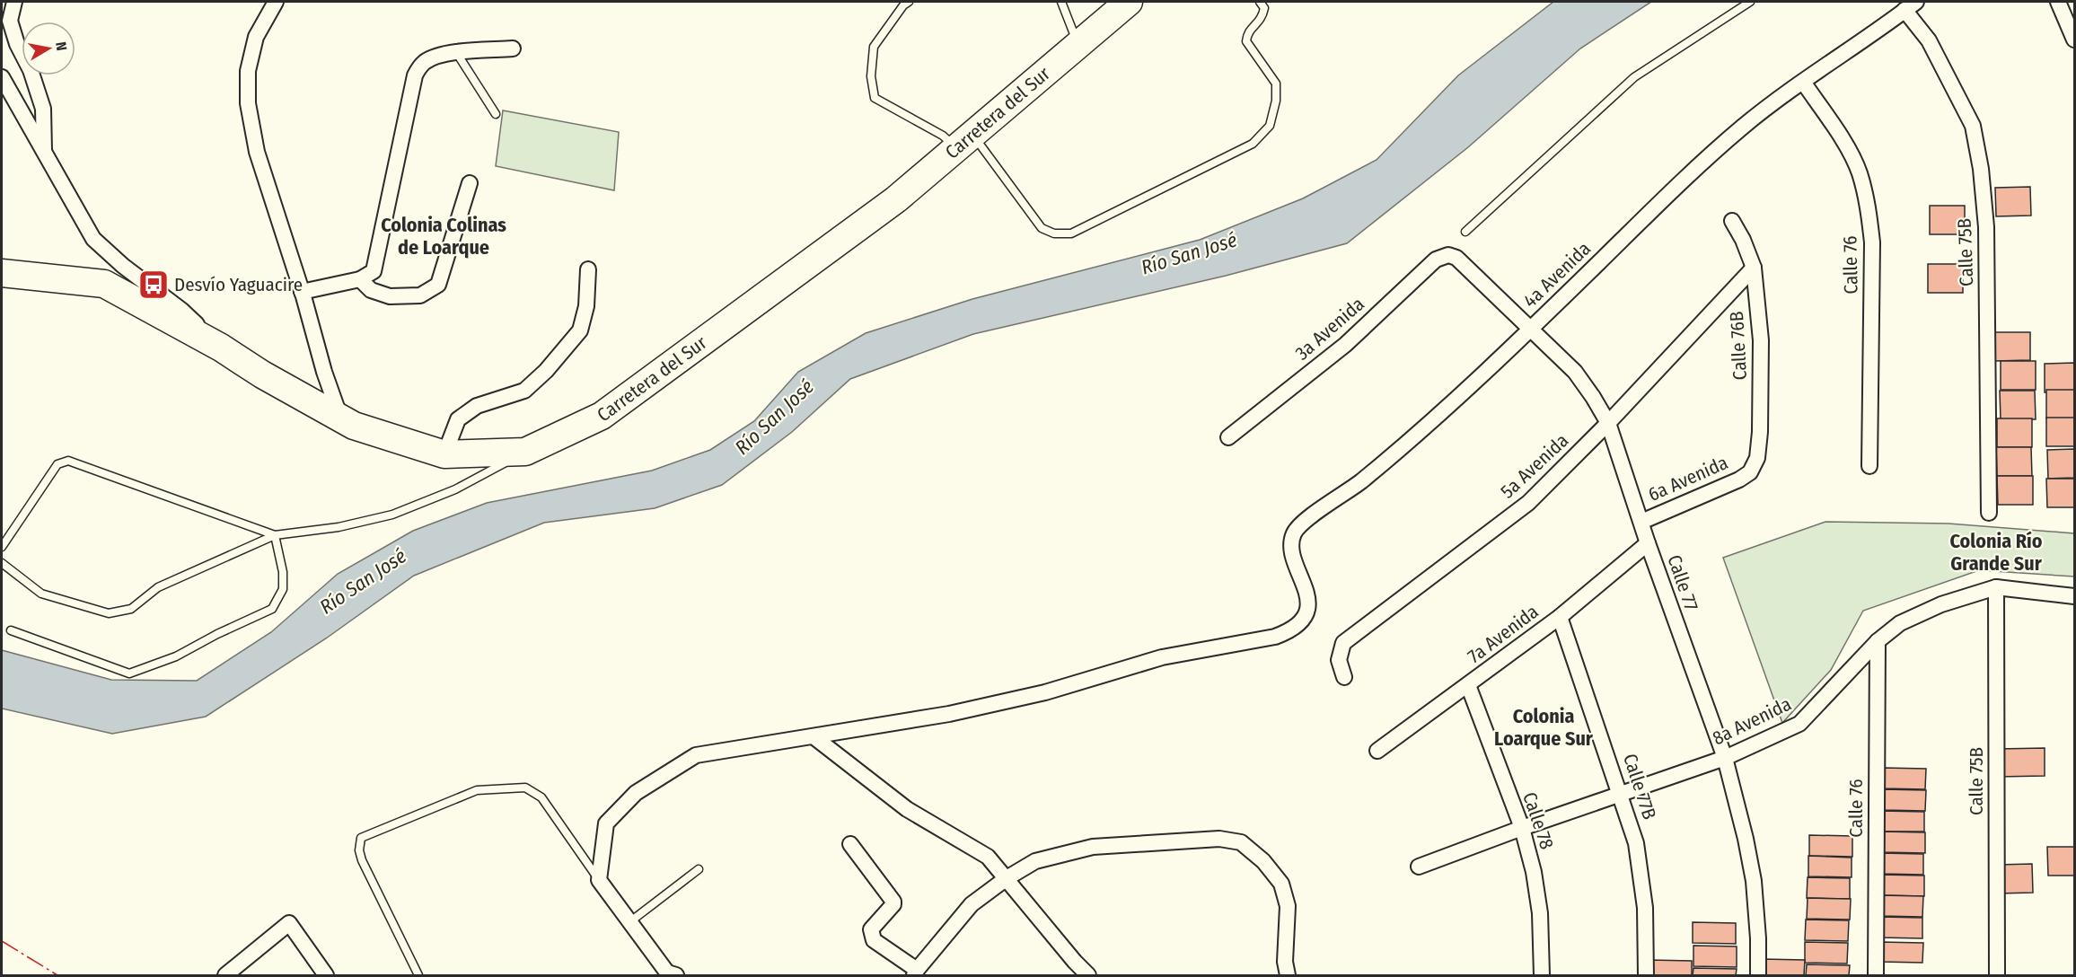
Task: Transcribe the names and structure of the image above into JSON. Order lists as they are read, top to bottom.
{
  "streets": {
    "highway": ["Carretera del Sur"],
    "street": [
      "Calle 75B",
      "Calle 76",
      "4a Avenida",
      "3a Avenida",
      "Calle 76B",
      "5a Avenida",
      "6a Avenida",
      "Calle 77",
      "7a Avenida",
      "8a Avenida",
      "Calle 77B",
      "Calle 78"
    ]
  },
  "crossings": [
    ["Calle 75B", "4a Avenida"],
    ["Calle 75B", "8a Avenida"],
    ["Calle 76", "4a Avenida"],
    ["Calle 76", "8a Avenida"],
    ["4a Avenida", "Calle 77"],
    ["3a Avenida", "Calle 77"],
    ["Calle 76B", "5a Avenida"],
    ["Calle 76B", "6a Avenida"],
    ["5a Avenida", "Calle 77"],
    ["6a Avenida", "Calle 77"],
    ["Calle 77", "7a Avenida"],
    ["Calle 77", "8a Avenida"],
    ["7a Avenida", "Calle 77B"],
    ["7a Avenida", "Calle 78"],
    ["8a Avenida", "Calle 77B"],
    ["8a Avenida", "Calle 78"]
  ],
  "districts": ["Colonia Colinas de Loarque", "Colonia Río Grande Sur", "Colonia Loarque Sur"],
  "water": ["Río San José"],
  "places": {
    "bus stop": ["Desvío Yaguacire"]
  },
  "north": "right"
}
